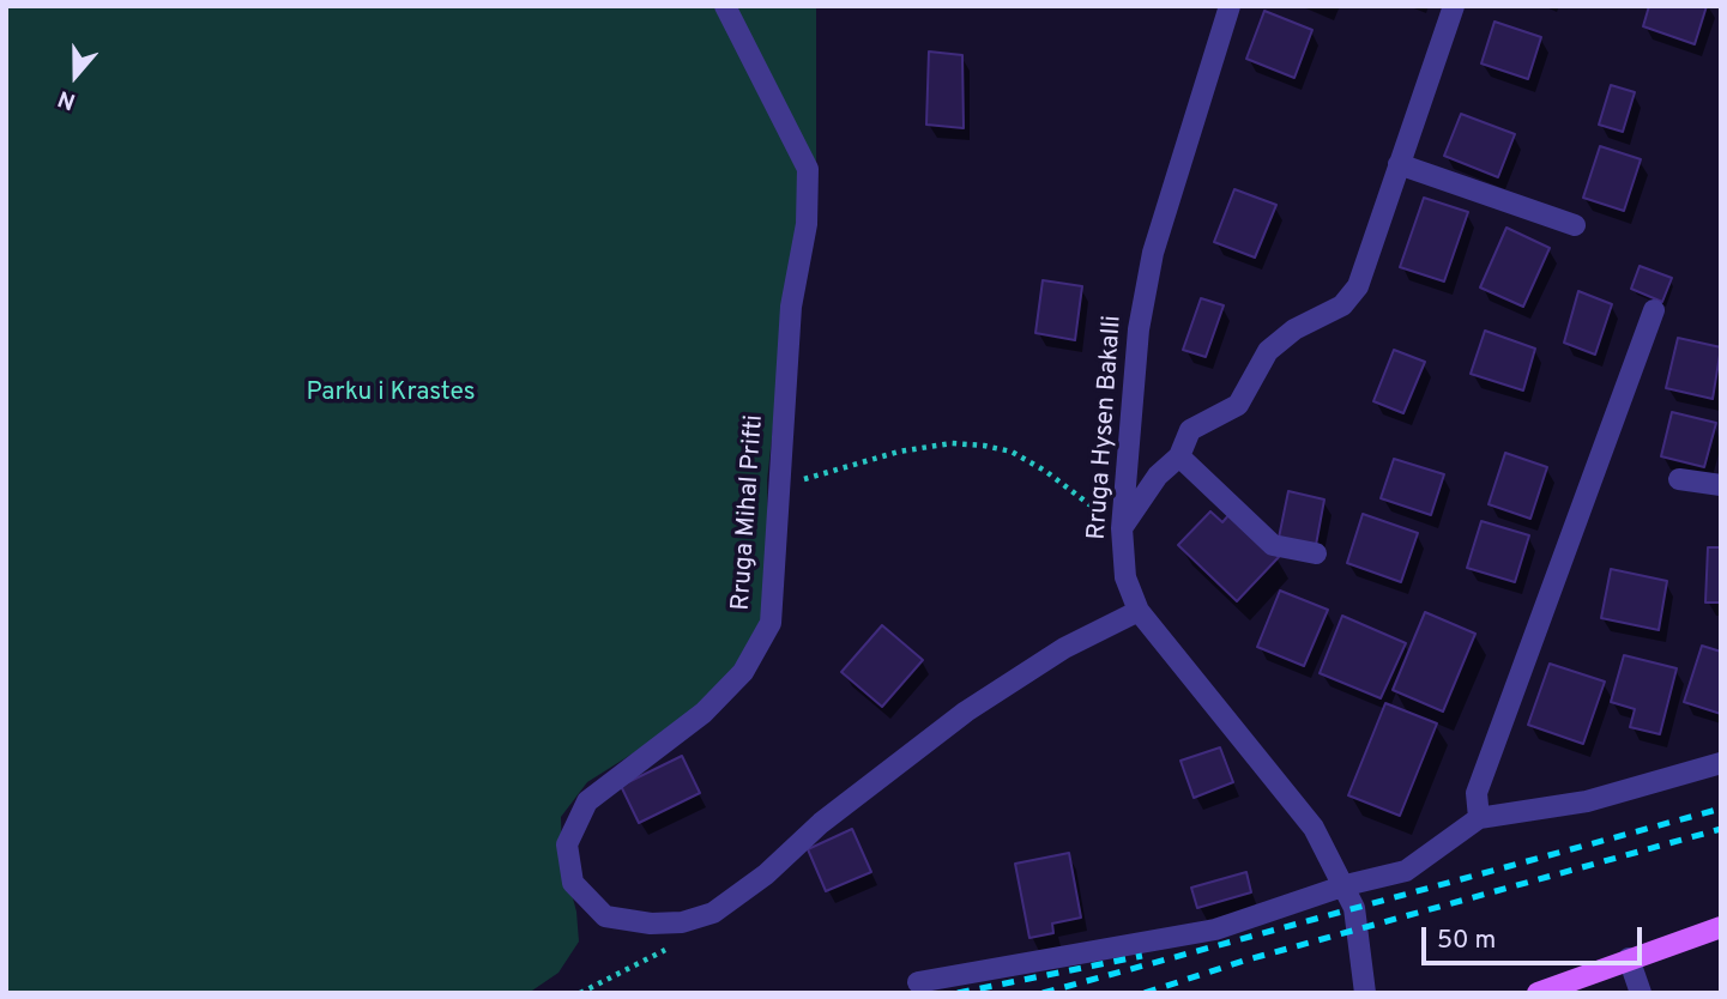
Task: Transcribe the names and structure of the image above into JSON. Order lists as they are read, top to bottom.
{
  "streets": {
    "street": ["Rruga Hysen Bakalli", "Rruga Mihal Prifti"]
  },
  "crossings": [
    ["Rruga Hysen Bakalli", "Rruga Mihal Prifti"]
  ],
  "parks": ["Parku i Krastes"],
  "scale_bar": "50 m",
  "north": "bottom"
}
